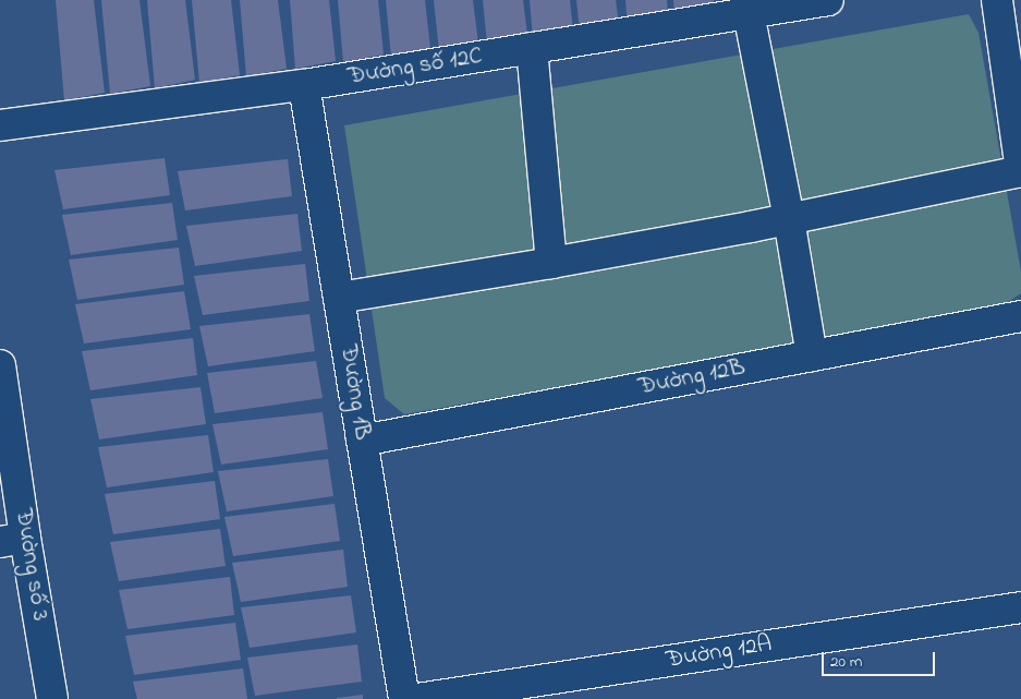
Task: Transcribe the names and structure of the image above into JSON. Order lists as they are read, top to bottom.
{
  "streets": {
    "street": [
      "Đường số 12C",
      "Đường 12B",
      "Đường 1B",
      "Đường số 3",
      "Đường 12A"
    ]
  },
  "crossings": [
    ["Đường số 12C", "Đường 1B"],
    ["Đường 12B", "Đường 1B"]
  ],
  "scale_bar": "20 m"
}
